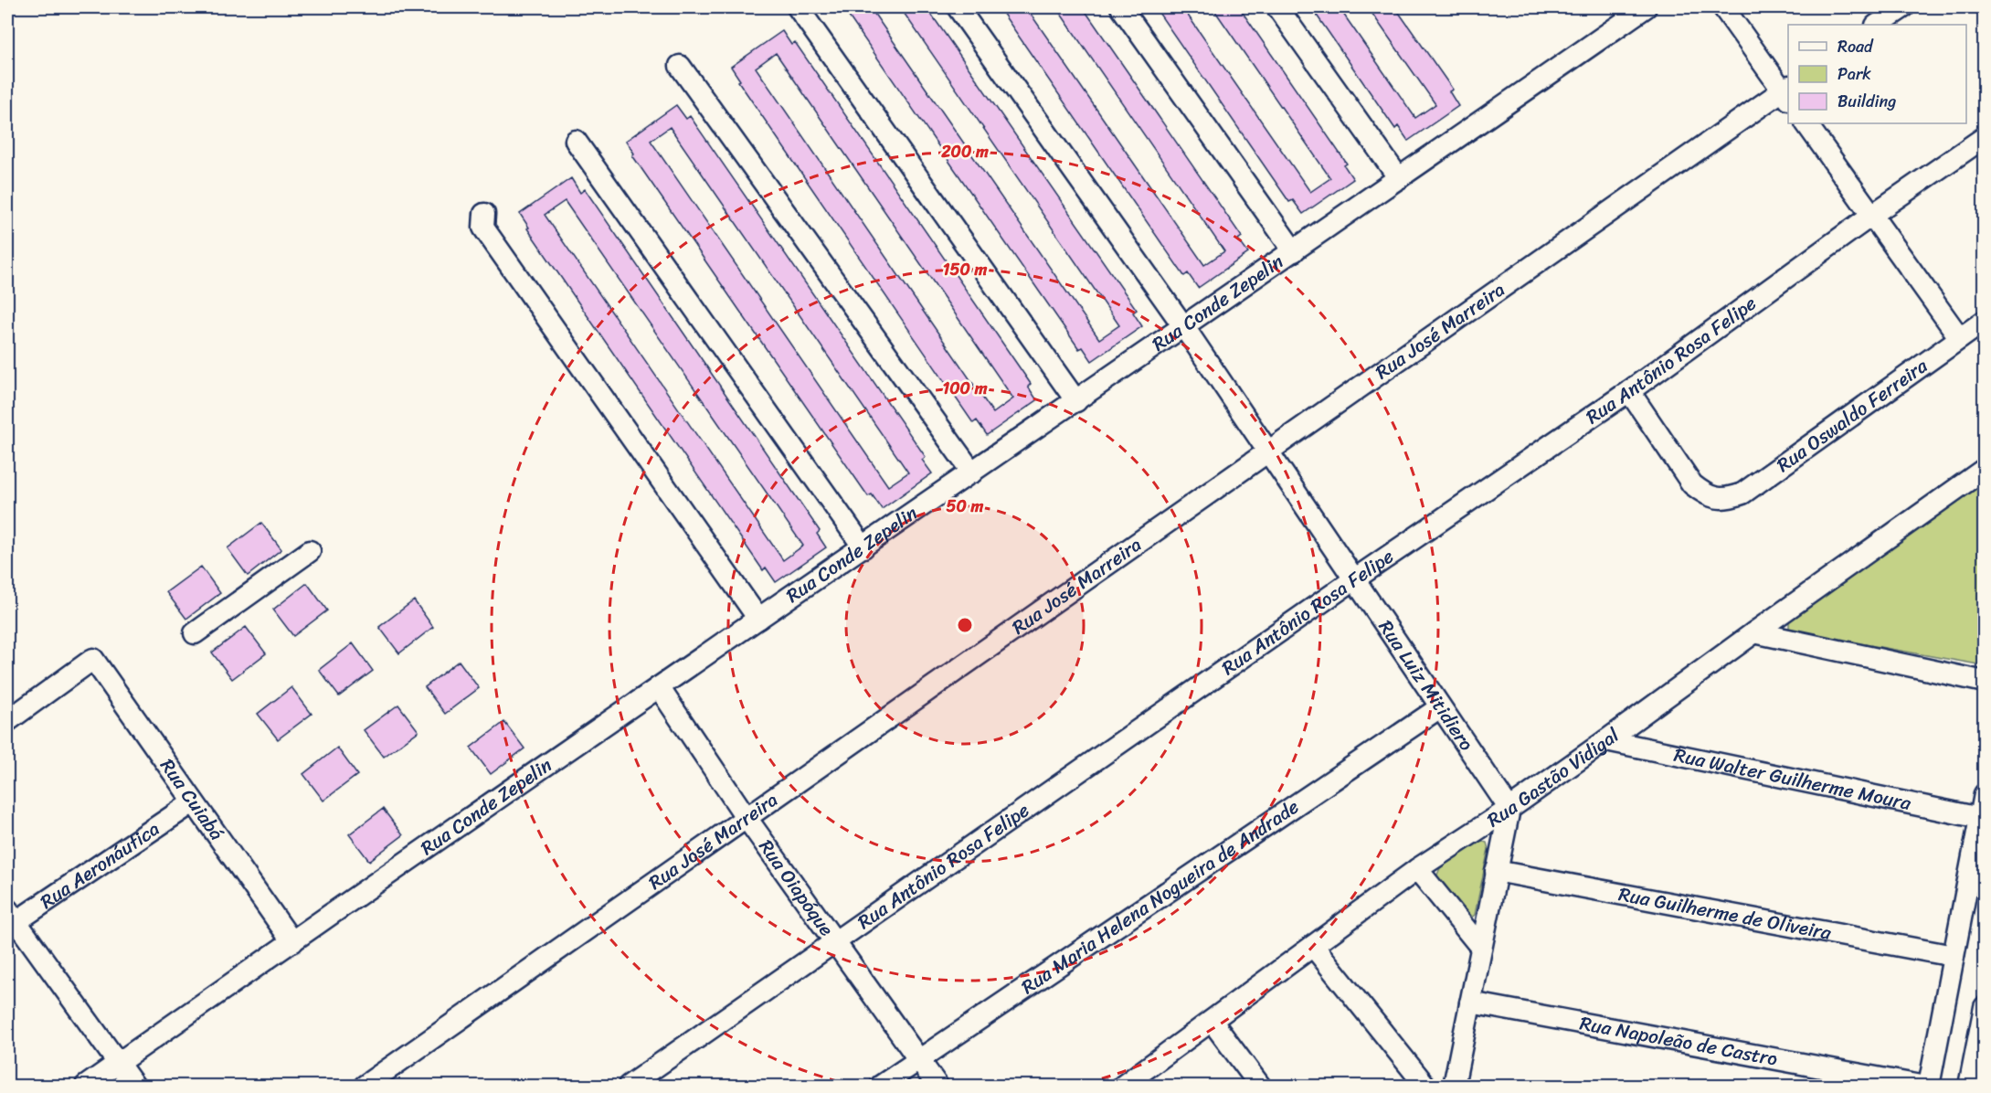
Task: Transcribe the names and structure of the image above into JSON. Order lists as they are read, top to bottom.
{
  "streets": {
    "street": [
      "Rua Conde Zepelin",
      "Rua José Marreira",
      "Rua Antônio Rosa Felipe",
      "Rua Oswaldo Ferreira",
      "Rua Luiz Mitidiero",
      "Rua Gastão Vidigal",
      "Rua Walter Guilherme Moura",
      "Rua Cuiabá",
      "Rua Aeronáutica",
      "Rua Oiapóque",
      "Rua Maria Helena Nogueira de Andrade",
      "Rua Guilherme de Oliveira",
      "Rua Napoleão de Castro"
    ]
  },
  "crossings": [
    ["Rua Conde Zepelin", "Rua Luiz Mitidiero"],
    ["Rua Conde Zepelin", "Rua Cuiabá"],
    ["Rua Conde Zepelin", "Rua Oiapóque"],
    ["Rua José Marreira", "Rua Luiz Mitidiero"],
    ["Rua José Marreira", "Rua Oiapóque"],
    ["Rua Antônio Rosa Felipe", "Rua Oswaldo Ferreira"],
    ["Rua Antônio Rosa Felipe", "Rua Luiz Mitidiero"],
    ["Rua Antônio Rosa Felipe", "Rua Oiapóque"],
    ["Rua Luiz Mitidiero", "Rua Gastão Vidigal"],
    ["Rua Luiz Mitidiero", "Rua Maria Helena Nogueira de Andrade"],
    ["Rua Gastão Vidigal", "Rua Walter Guilherme Moura"],
    ["Rua Cuiabá", "Rua Aeronáutica"],
    ["Rua Oiapóque", "Rua Maria Helena Nogueira de Andrade"]
  ],
  "legend": ["Road", "Park", "Building"],
  "rings": [
    "200 m",
    "150 m",
    "100 m",
    "50 m"
  ]
}
